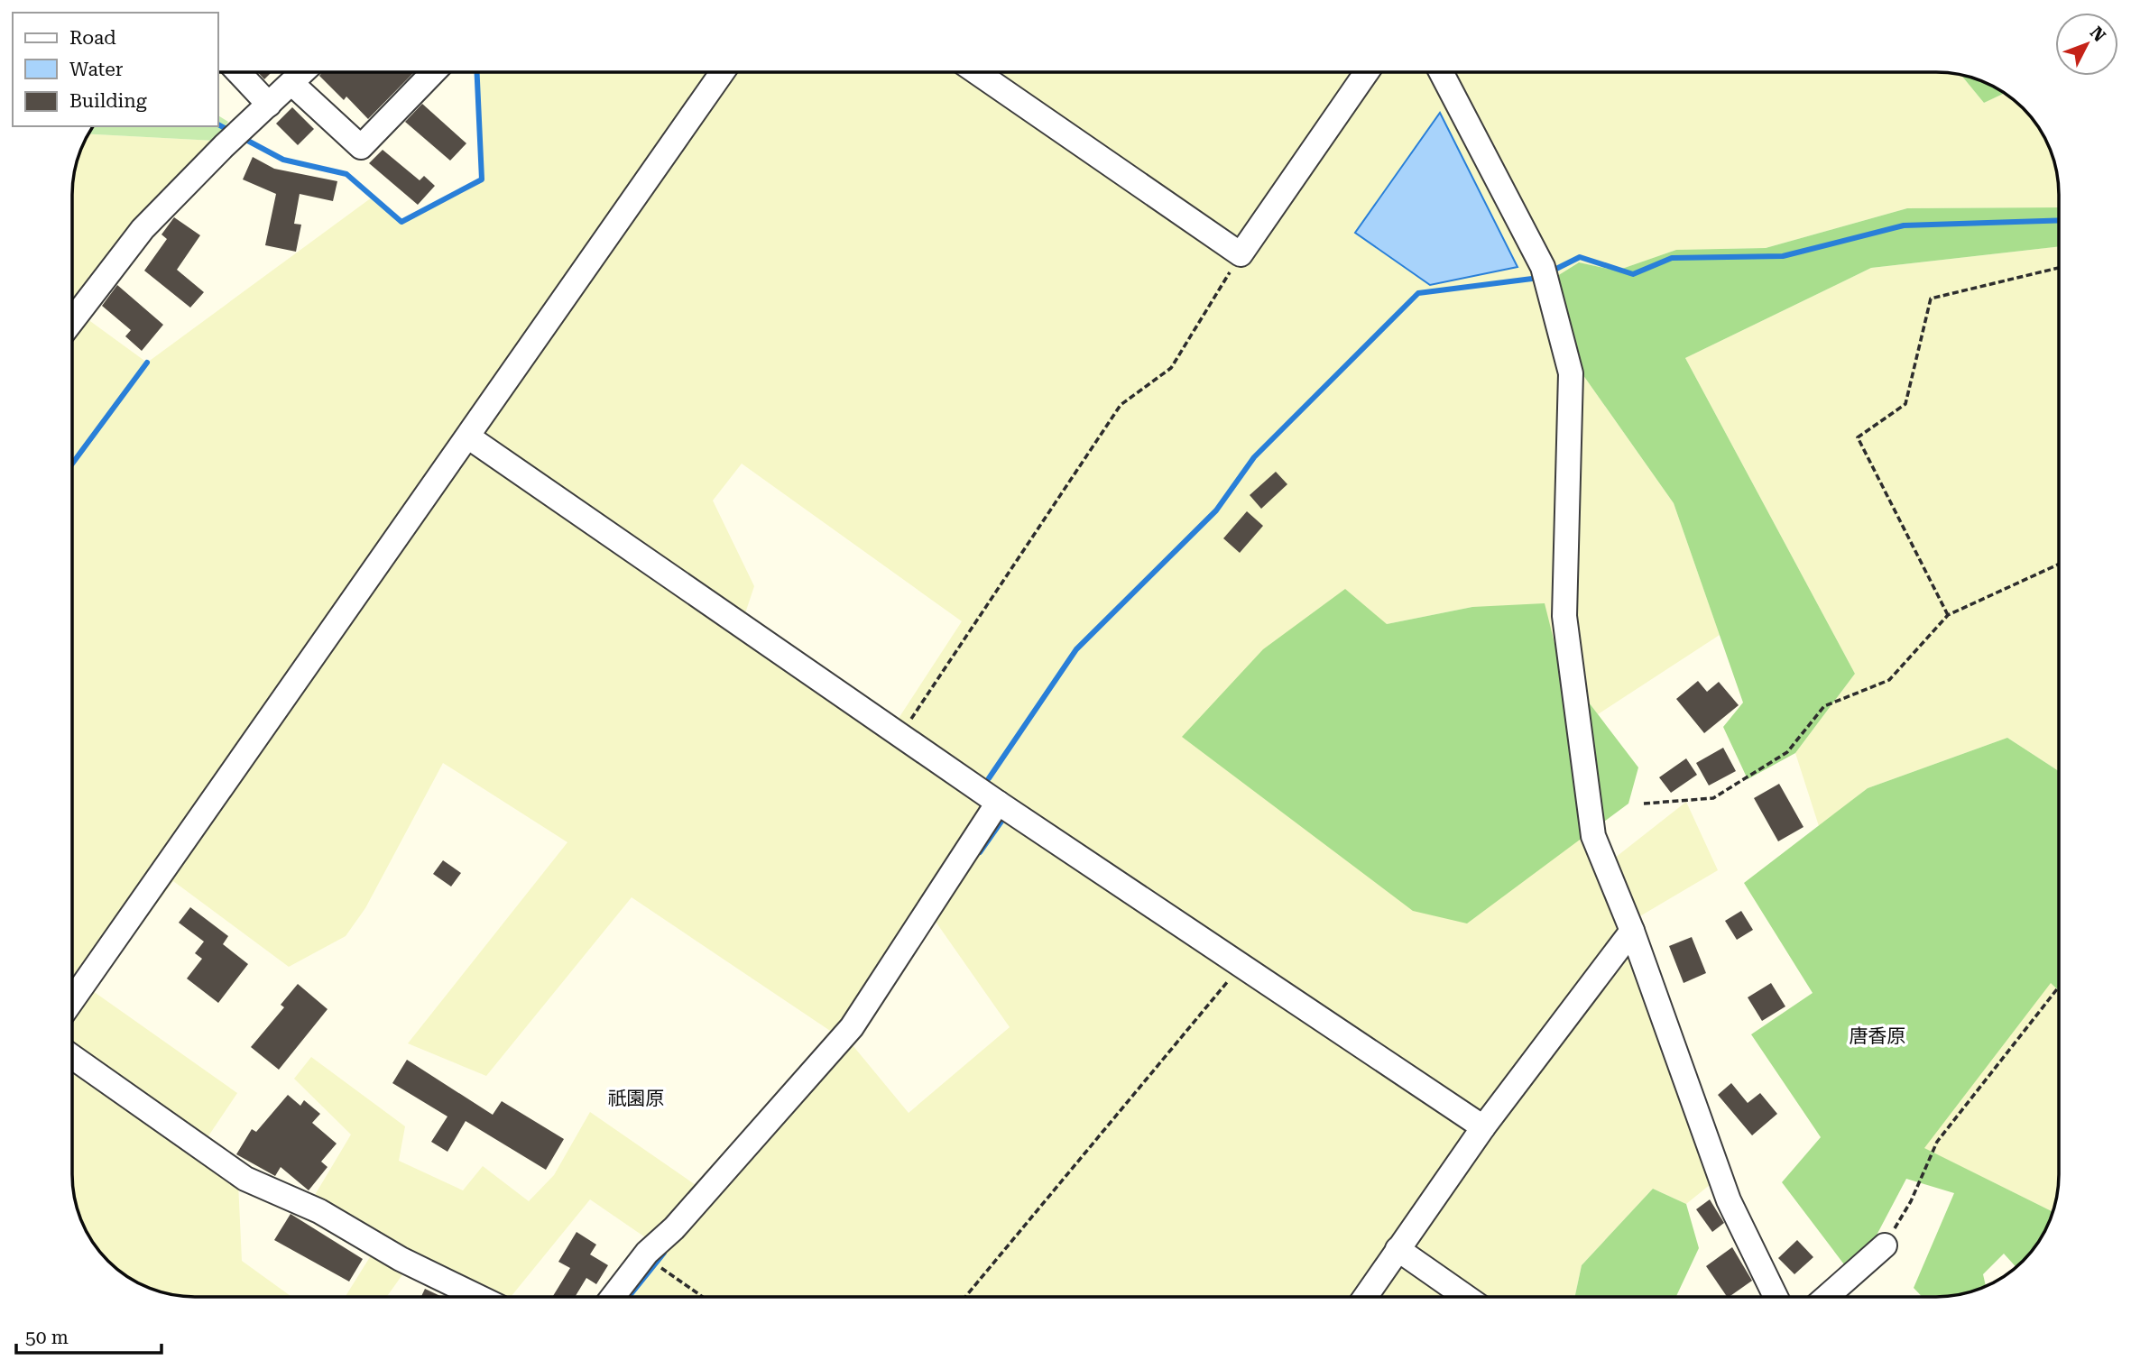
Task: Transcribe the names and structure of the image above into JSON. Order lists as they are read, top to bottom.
{
  "districts": ["唐香原", "祇園原"],
  "legend": ["Road", "Water", "Building"],
  "scale_bar": "50 m",
  "north": "top right"
}
